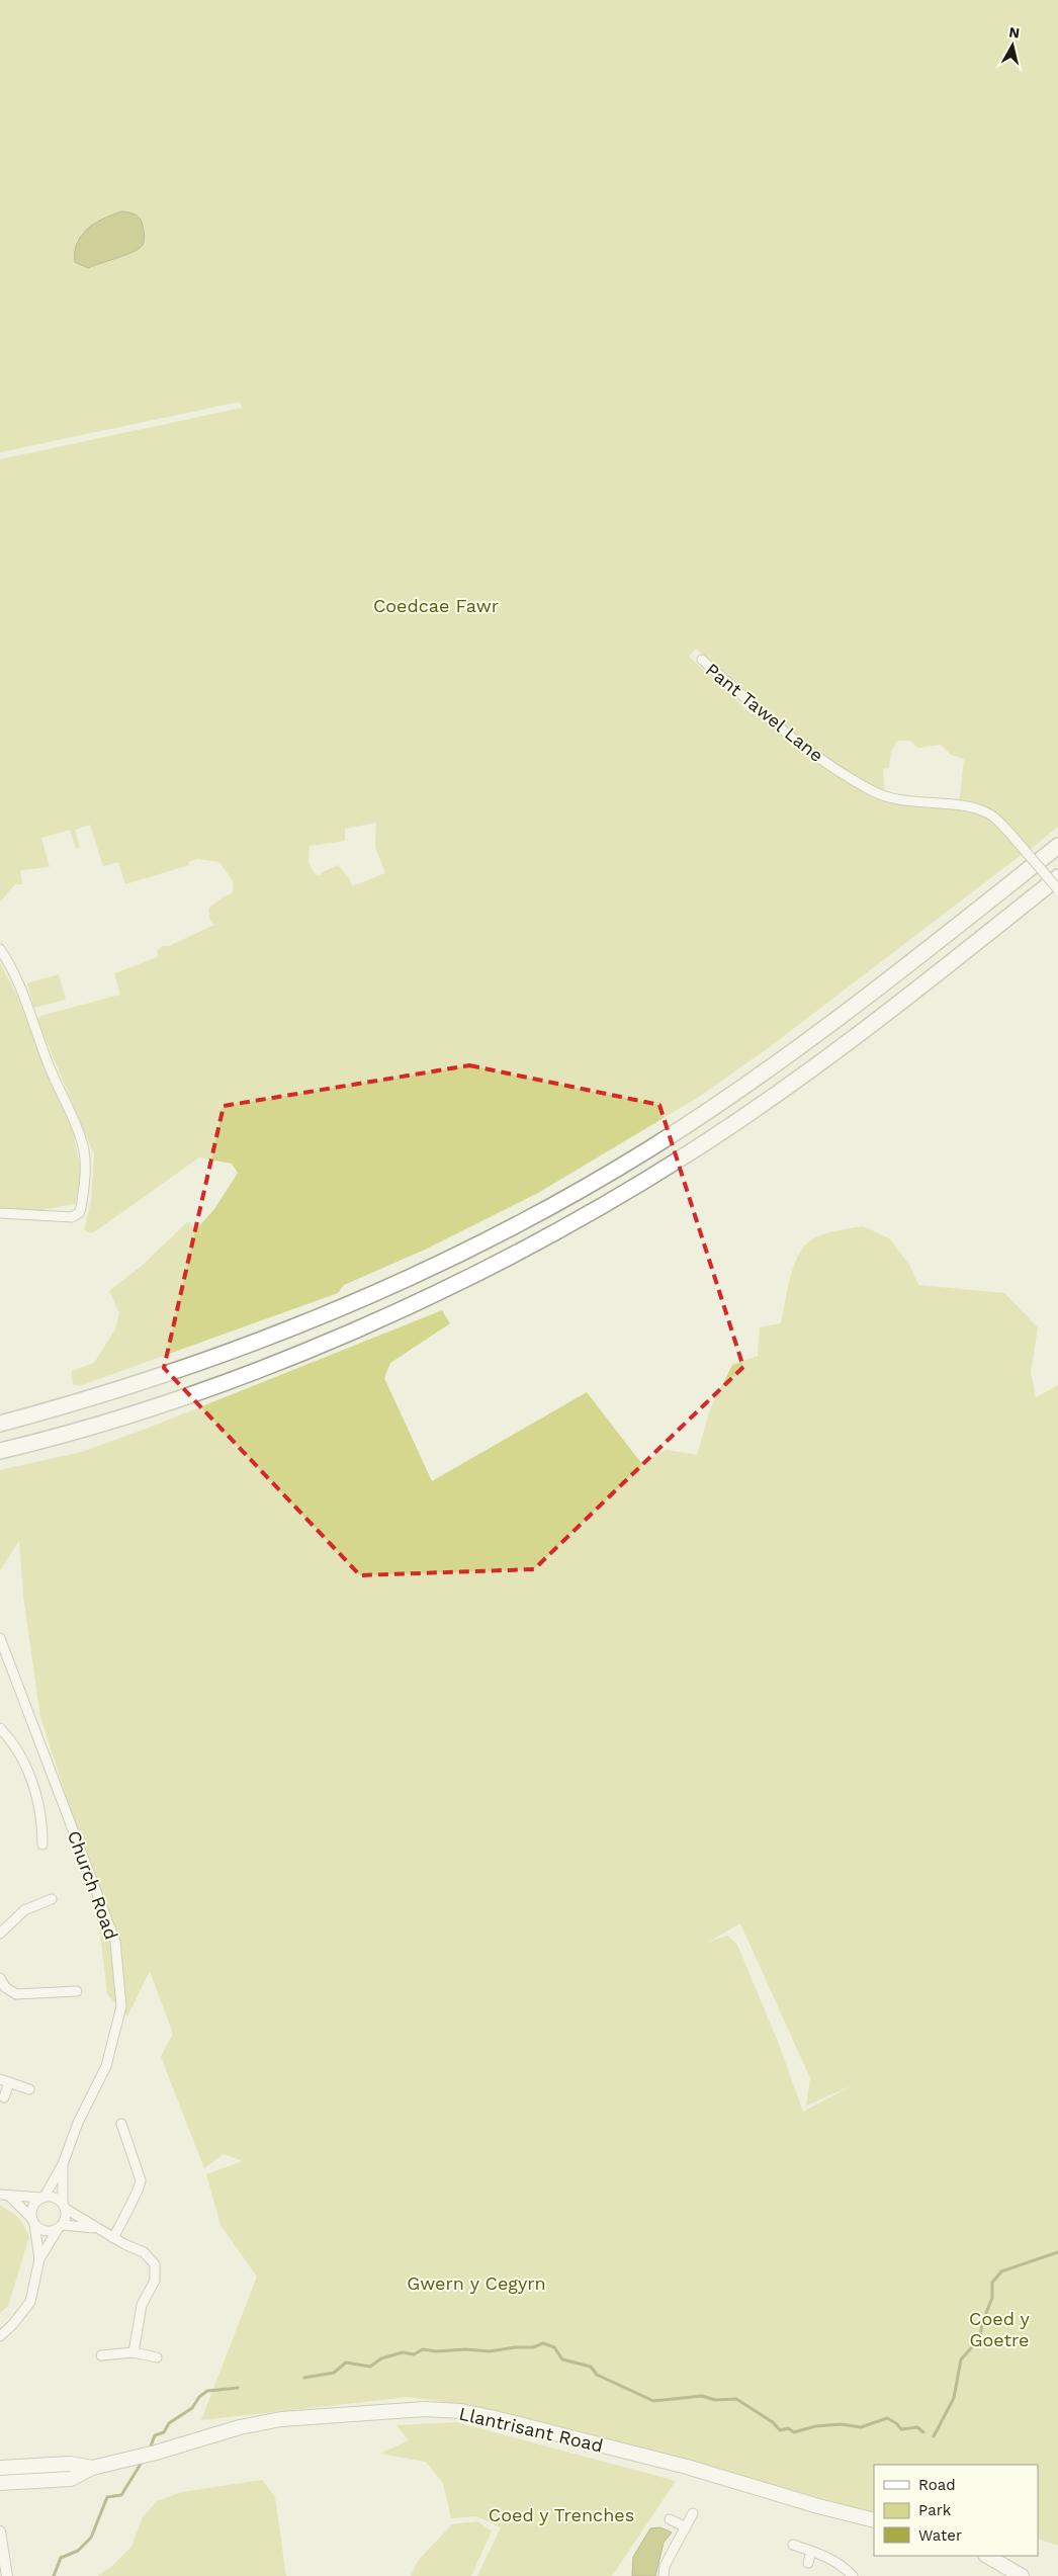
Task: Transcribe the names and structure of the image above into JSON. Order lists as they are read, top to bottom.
{
  "streets": {
    "main road": ["Llantrisant Road"],
    "street": ["Pant Tawel Lane", "Church Road"]
  },
  "parks": [
    "Coedcae Fawr",
    "Gwern y Cegyrn",
    "Coed y Goetre",
    "Coed y Trenches"
  ],
  "legend": ["Road", "Park", "Water"],
  "north": "top"
}
